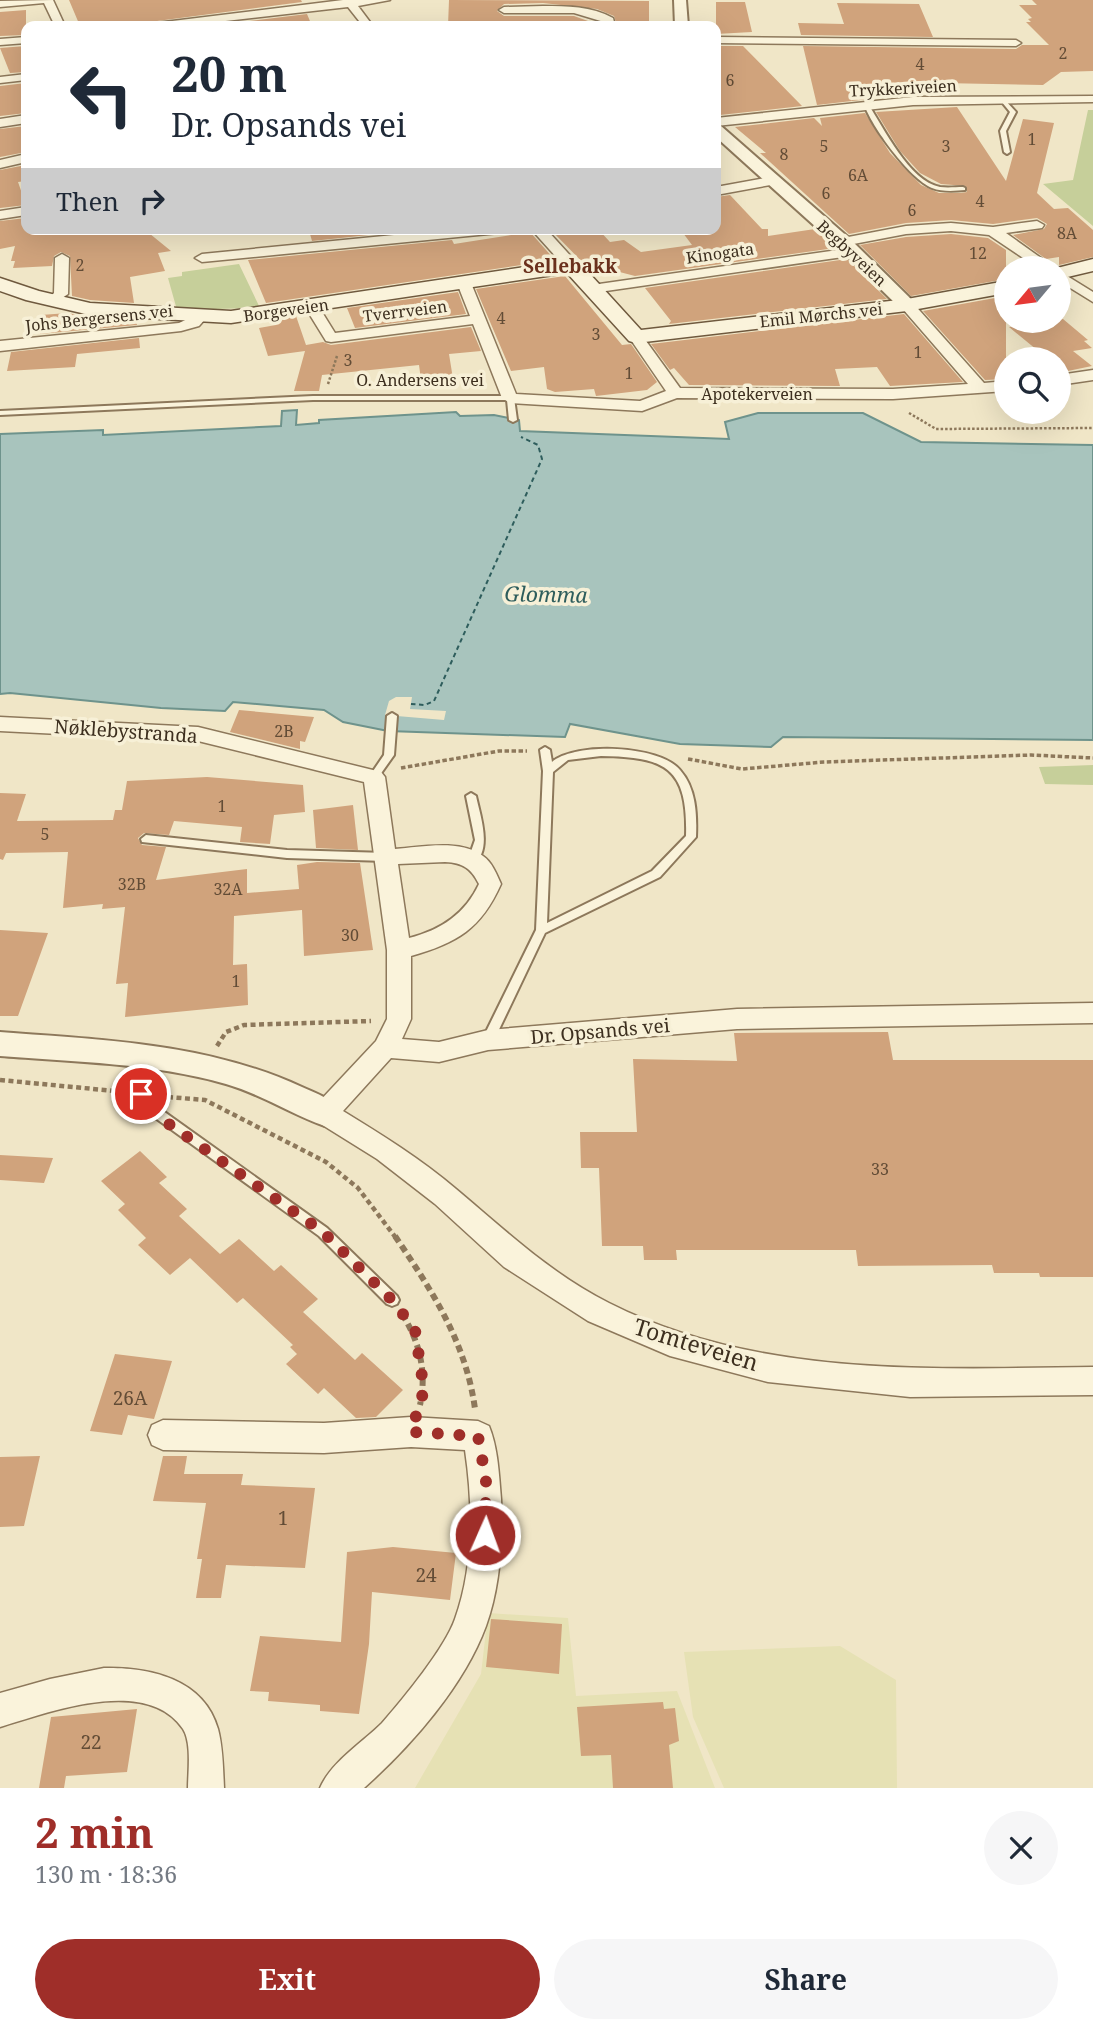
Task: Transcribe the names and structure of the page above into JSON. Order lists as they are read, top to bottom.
{
  "streets": {
    "main road": ["Borgeveien", "Emil Mørchs vei"],
    "street": [
      "Trykkeriveien",
      "Kinogata",
      "Begbyveien",
      "Tverrveien",
      "Johs Bergersens vei",
      "O. Andersens vei",
      "Apotekerveien",
      "Nøklebystranda",
      "Dr. Opsands vei",
      "Tomteveien"
    ]
  },
  "crossings": [
    ["Kinogata", "Begbyveien"],
    ["Begbyveien", "Emil Mørchs vei"],
    ["Begbyveien", "Apotekerveien"],
    ["Borgeveien", "Tverrveien"],
    ["Borgeveien", "Johs Bergersens vei"],
    ["Borgeveien", "O. Andersens vei"],
    ["Tverrveien", "O. Andersens vei"],
    ["O. Andersens vei", "Apotekerveien"]
  ],
  "districts": ["Sellebakk"],
  "water": ["Glomma"],
  "house_numbers": [
    "2",
    "4",
    "6",
    "1",
    "5",
    "3",
    "8",
    "6A",
    "6",
    "4",
    "6",
    "8A",
    "12",
    "2",
    "4",
    "3",
    "1",
    "3",
    "1",
    "2B",
    "1",
    "5",
    "32B",
    "32A",
    "30",
    "1",
    "33",
    "26A",
    "1",
    "24",
    "22"
  ],
  "north": "bottom left",
  "page": {
    "turn": ["20 m", "Dr. Opsands vei"],
    "then": "Then",
    "heading": ["2 min", "130 m · 18:36"],
    "buttons": ["Exit", "Share"]
  }
}
